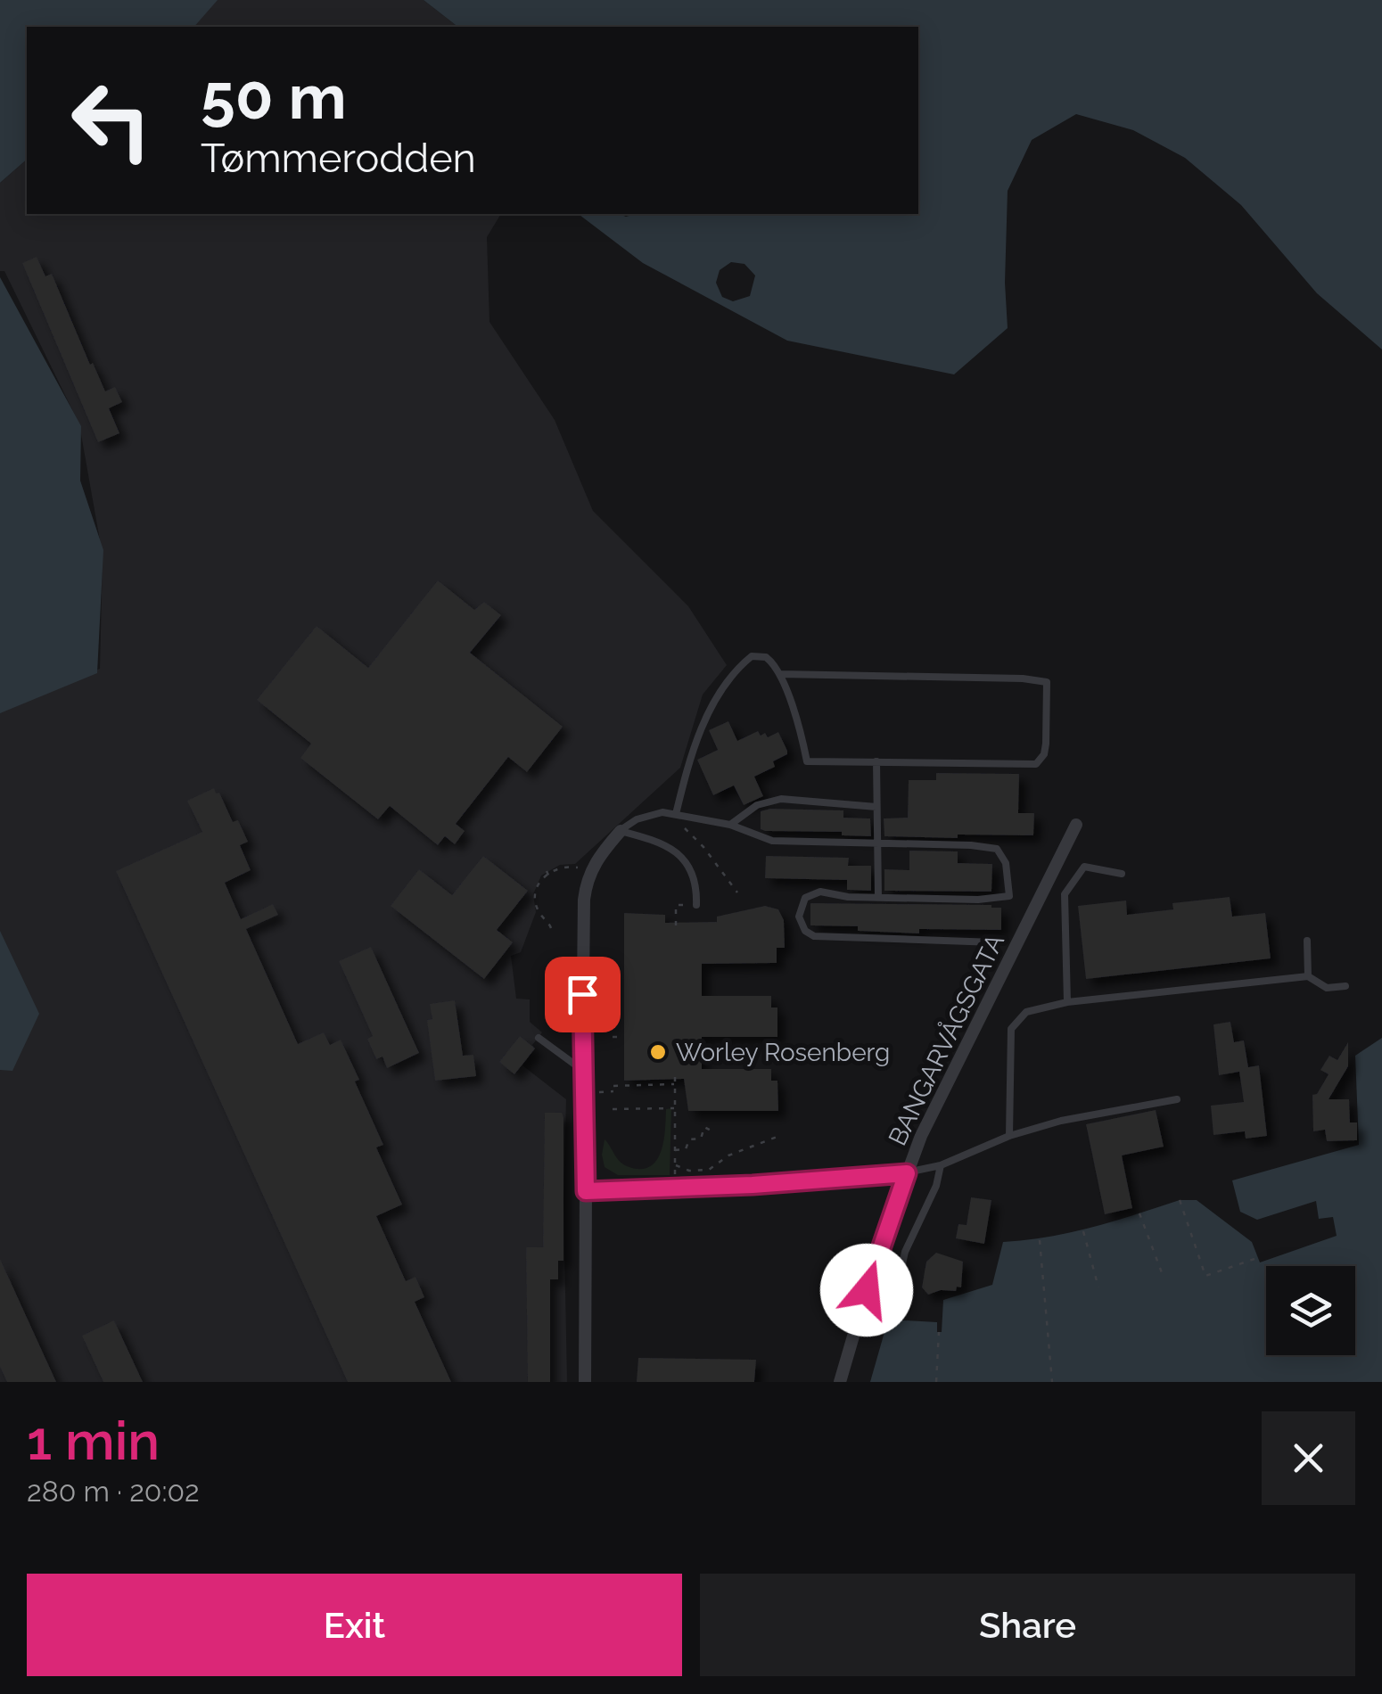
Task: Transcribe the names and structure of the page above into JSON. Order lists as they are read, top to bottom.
{
  "streets": {
    "street": ["BANGARVÅGSGATA"]
  },
  "places": ["Worley Rosenberg"],
  "page": {
    "turn": ["50 m", "Tømmerodden"],
    "heading": ["1 min", "280 m · 20:02"],
    "buttons": ["Exit", "Share"]
  }
}
